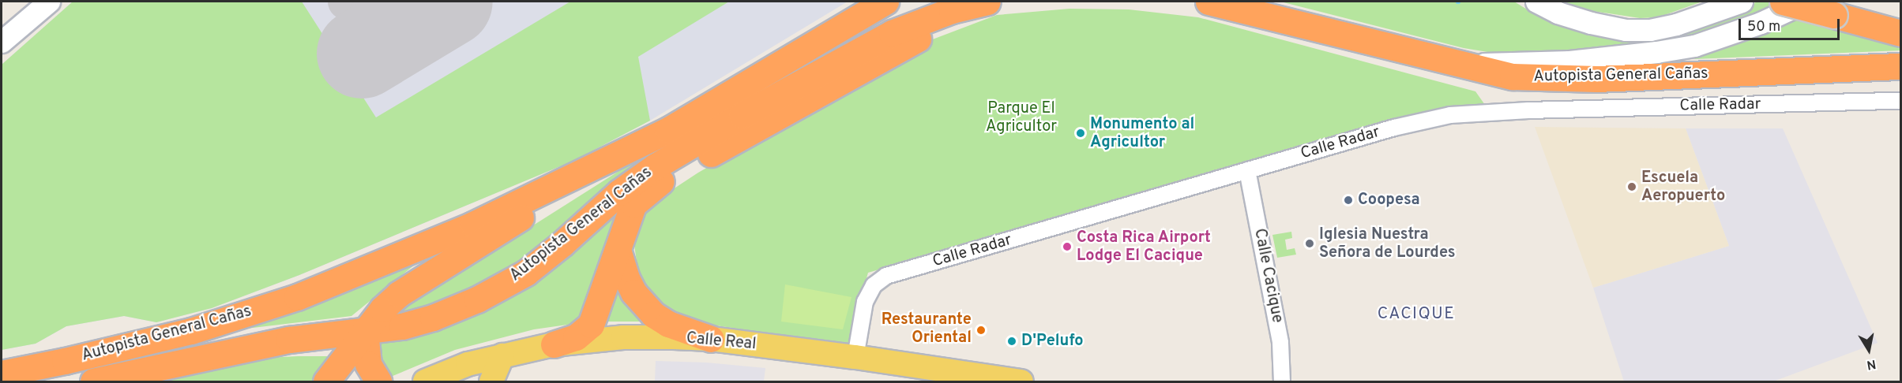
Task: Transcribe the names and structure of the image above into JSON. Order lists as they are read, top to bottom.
{
  "streets": {
    "highway": ["Autopista General Cañas"],
    "main road": ["Calle Real"],
    "street": ["Calle Radar", "Calle Cacique"]
  },
  "crossings": [
    ["Calle Radar", "Calle Cacique"],
    ["Calle Radar", "Calle Real"]
  ],
  "districts": ["CACIQUE"],
  "parks": ["Parque El Agricultor"],
  "places": [
    "Monumento al Agricultor",
    "Escuela Aeropuerto",
    "Coopesa",
    "Iglesia Nuestra Señora de Lourdes",
    "Costa Rica Airport Lodge El Cacique",
    "Restaurante Oriental",
    "D'Pelufo"
  ],
  "scale_bar": "50 m",
  "north": "bottom"
}
